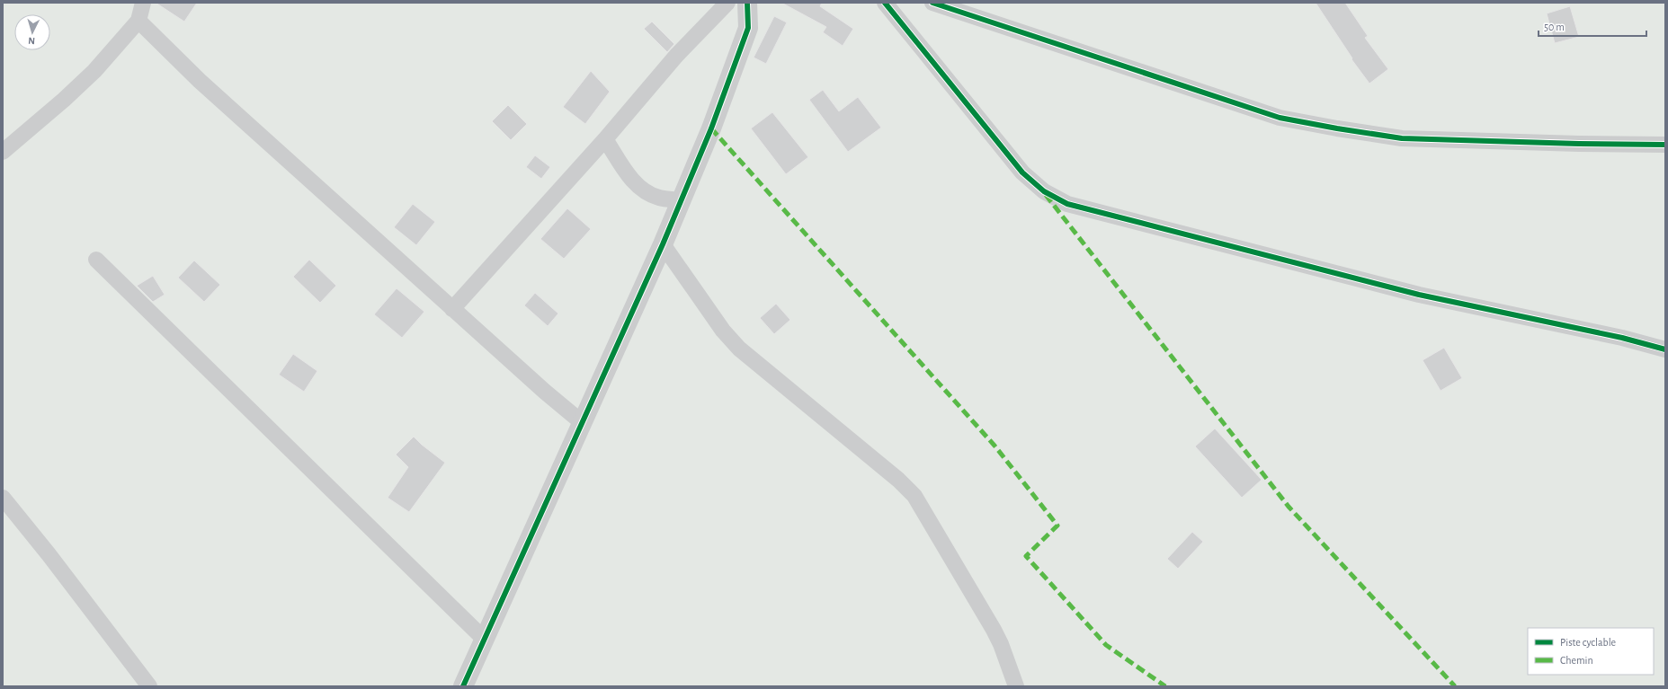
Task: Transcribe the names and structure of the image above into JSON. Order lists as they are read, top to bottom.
{
  "legend": ["Piste cyclable", "Chemin"],
  "scale_bar": "50 m",
  "north": "bottom"
}
